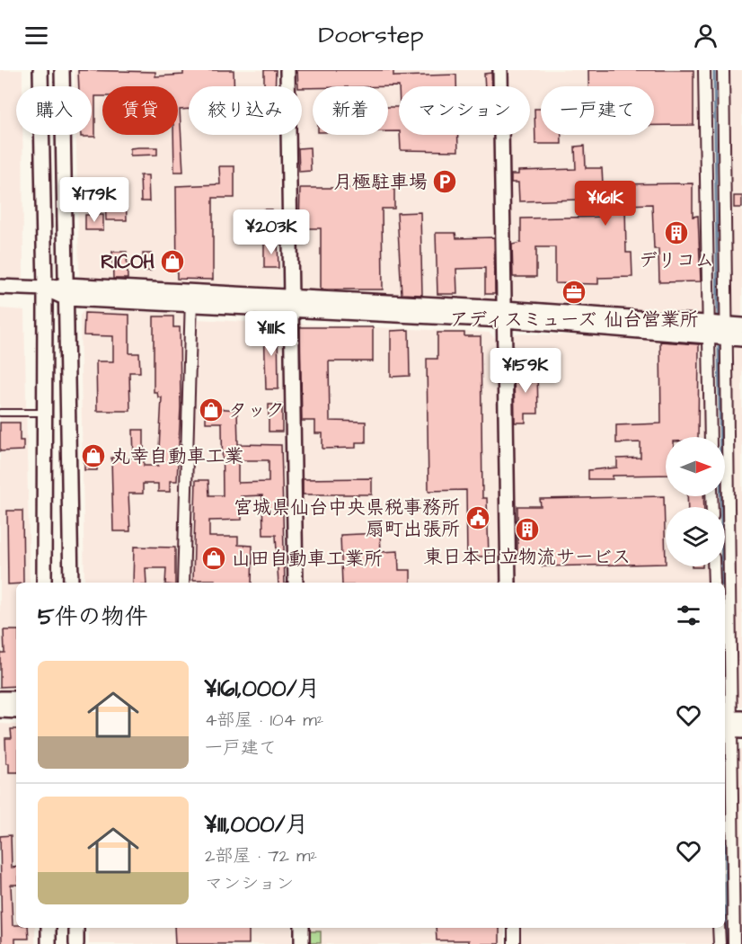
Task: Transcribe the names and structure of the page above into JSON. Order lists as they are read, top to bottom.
{
  "places": {
    "parking": ["月極駐車場"],
    "building": ["デリコム", "東日本日立物流サービス"],
    "shop": [
      "RICOH",
      "タック",
      "丸幸自動車工業",
      "山田自動車工業所"
    ],
    "office": ["アディスミューズ 仙台営業所"],
    "public building": ["宮城県仙台中央県税事務所 扇町出張所"]
  },
  "north": "right",
  "page": {
    "header": "Doorstep",
    "chip": [
      "購入",
      "賃貸",
      "絞り込み",
      "新着",
      "マンション",
      "一戸建て"
    ],
    "price": [
      "¥179K",
      "¥161K",
      "¥203K",
      "¥111K",
      "¥159K"
    ],
    "heading": "5件の物件",
    "list": [
      {
        "name": "¥161,000/月",
        "note": "4部屋 · 104 m² · 一戸建て"
      },
      {
        "name": "¥111,000/月",
        "note": "2部屋 · 72 m² · マンション"
      }
    ]
  }
}
